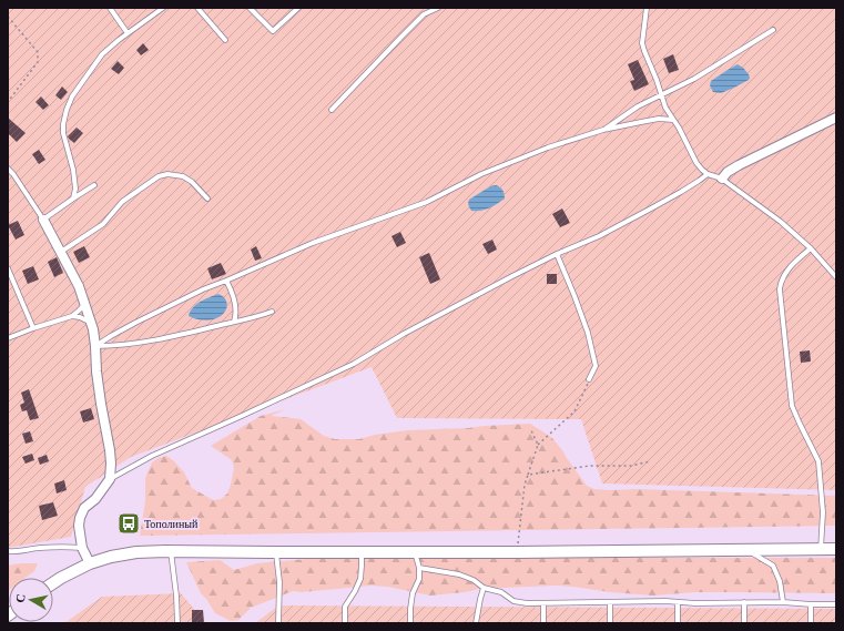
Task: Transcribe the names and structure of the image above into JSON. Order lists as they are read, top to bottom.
{
  "places": {
    "bus stop": ["Тополиный"]
  },
  "north": "left"
}
